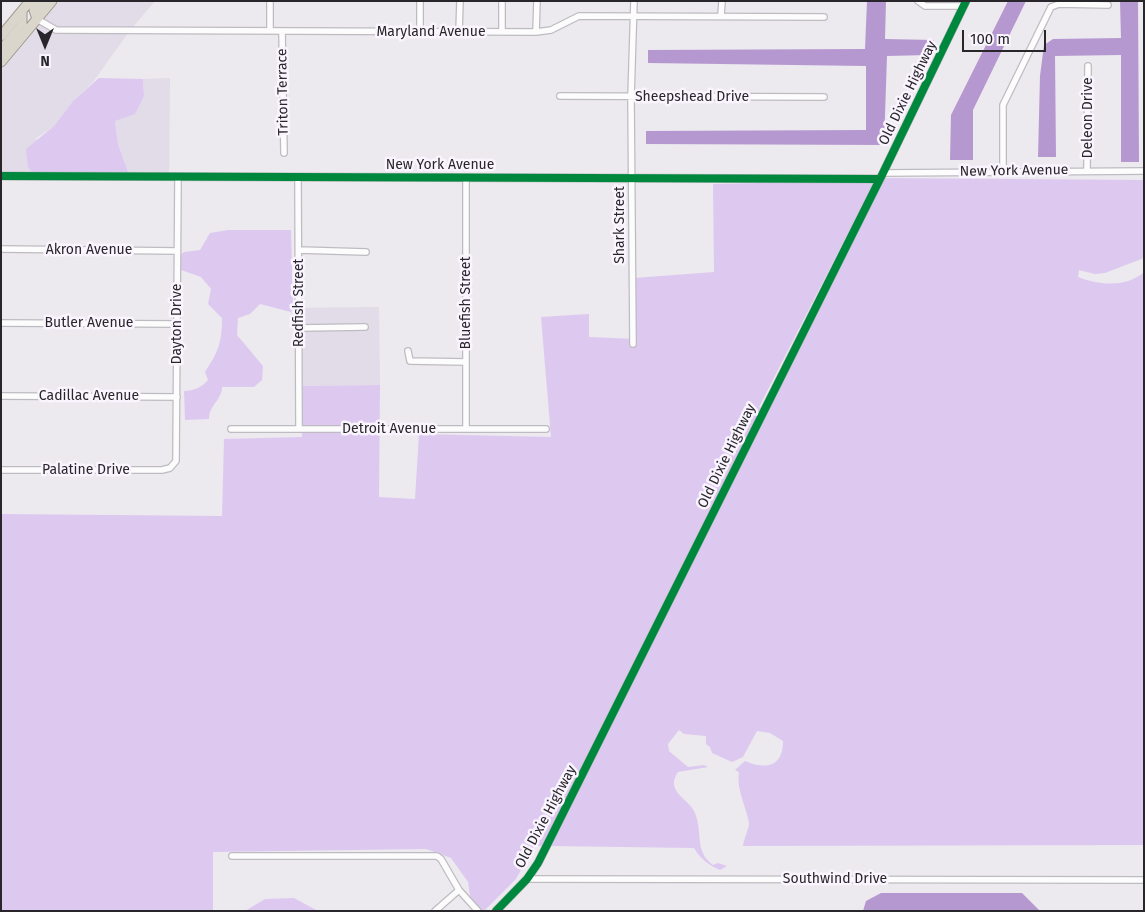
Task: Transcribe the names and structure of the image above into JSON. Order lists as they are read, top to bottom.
{
  "streets": {
    "street": [
      "Maryland Avenue",
      "Triton Terrace",
      "Old Dixie Highway",
      "Sheepshead Drive",
      "Deleon Drive",
      "New York Avenue",
      "Shark Street",
      "Akron Avenue",
      "Redfish Street",
      "Bluefish Street",
      "Butler Avenue",
      "Dayton Drive",
      "Cadillac Avenue",
      "Detroit Avenue",
      "Palatine Drive",
      "Southwind Drive"
    ]
  },
  "crossings": [
    ["Maryland Avenue", "Triton Terrace"],
    ["Maryland Avenue", "Shark Street"],
    ["Old Dixie Highway", "New York Avenue"],
    ["Old Dixie Highway", "Southwind Drive"],
    ["Sheepshead Drive", "Shark Street"],
    ["Deleon Drive", "New York Avenue"],
    ["New York Avenue", "Shark Street"],
    ["New York Avenue", "Redfish Street"],
    ["New York Avenue", "Bluefish Street"],
    ["New York Avenue", "Dayton Drive"],
    ["Akron Avenue", "Dayton Drive"],
    ["Redfish Street", "Detroit Avenue"],
    ["Bluefish Street", "Detroit Avenue"],
    ["Butler Avenue", "Dayton Drive"],
    ["Dayton Drive", "Cadillac Avenue"],
    ["Dayton Drive", "Palatine Drive"]
  ],
  "scale_bar": "100 m",
  "north": "bottom"
}
